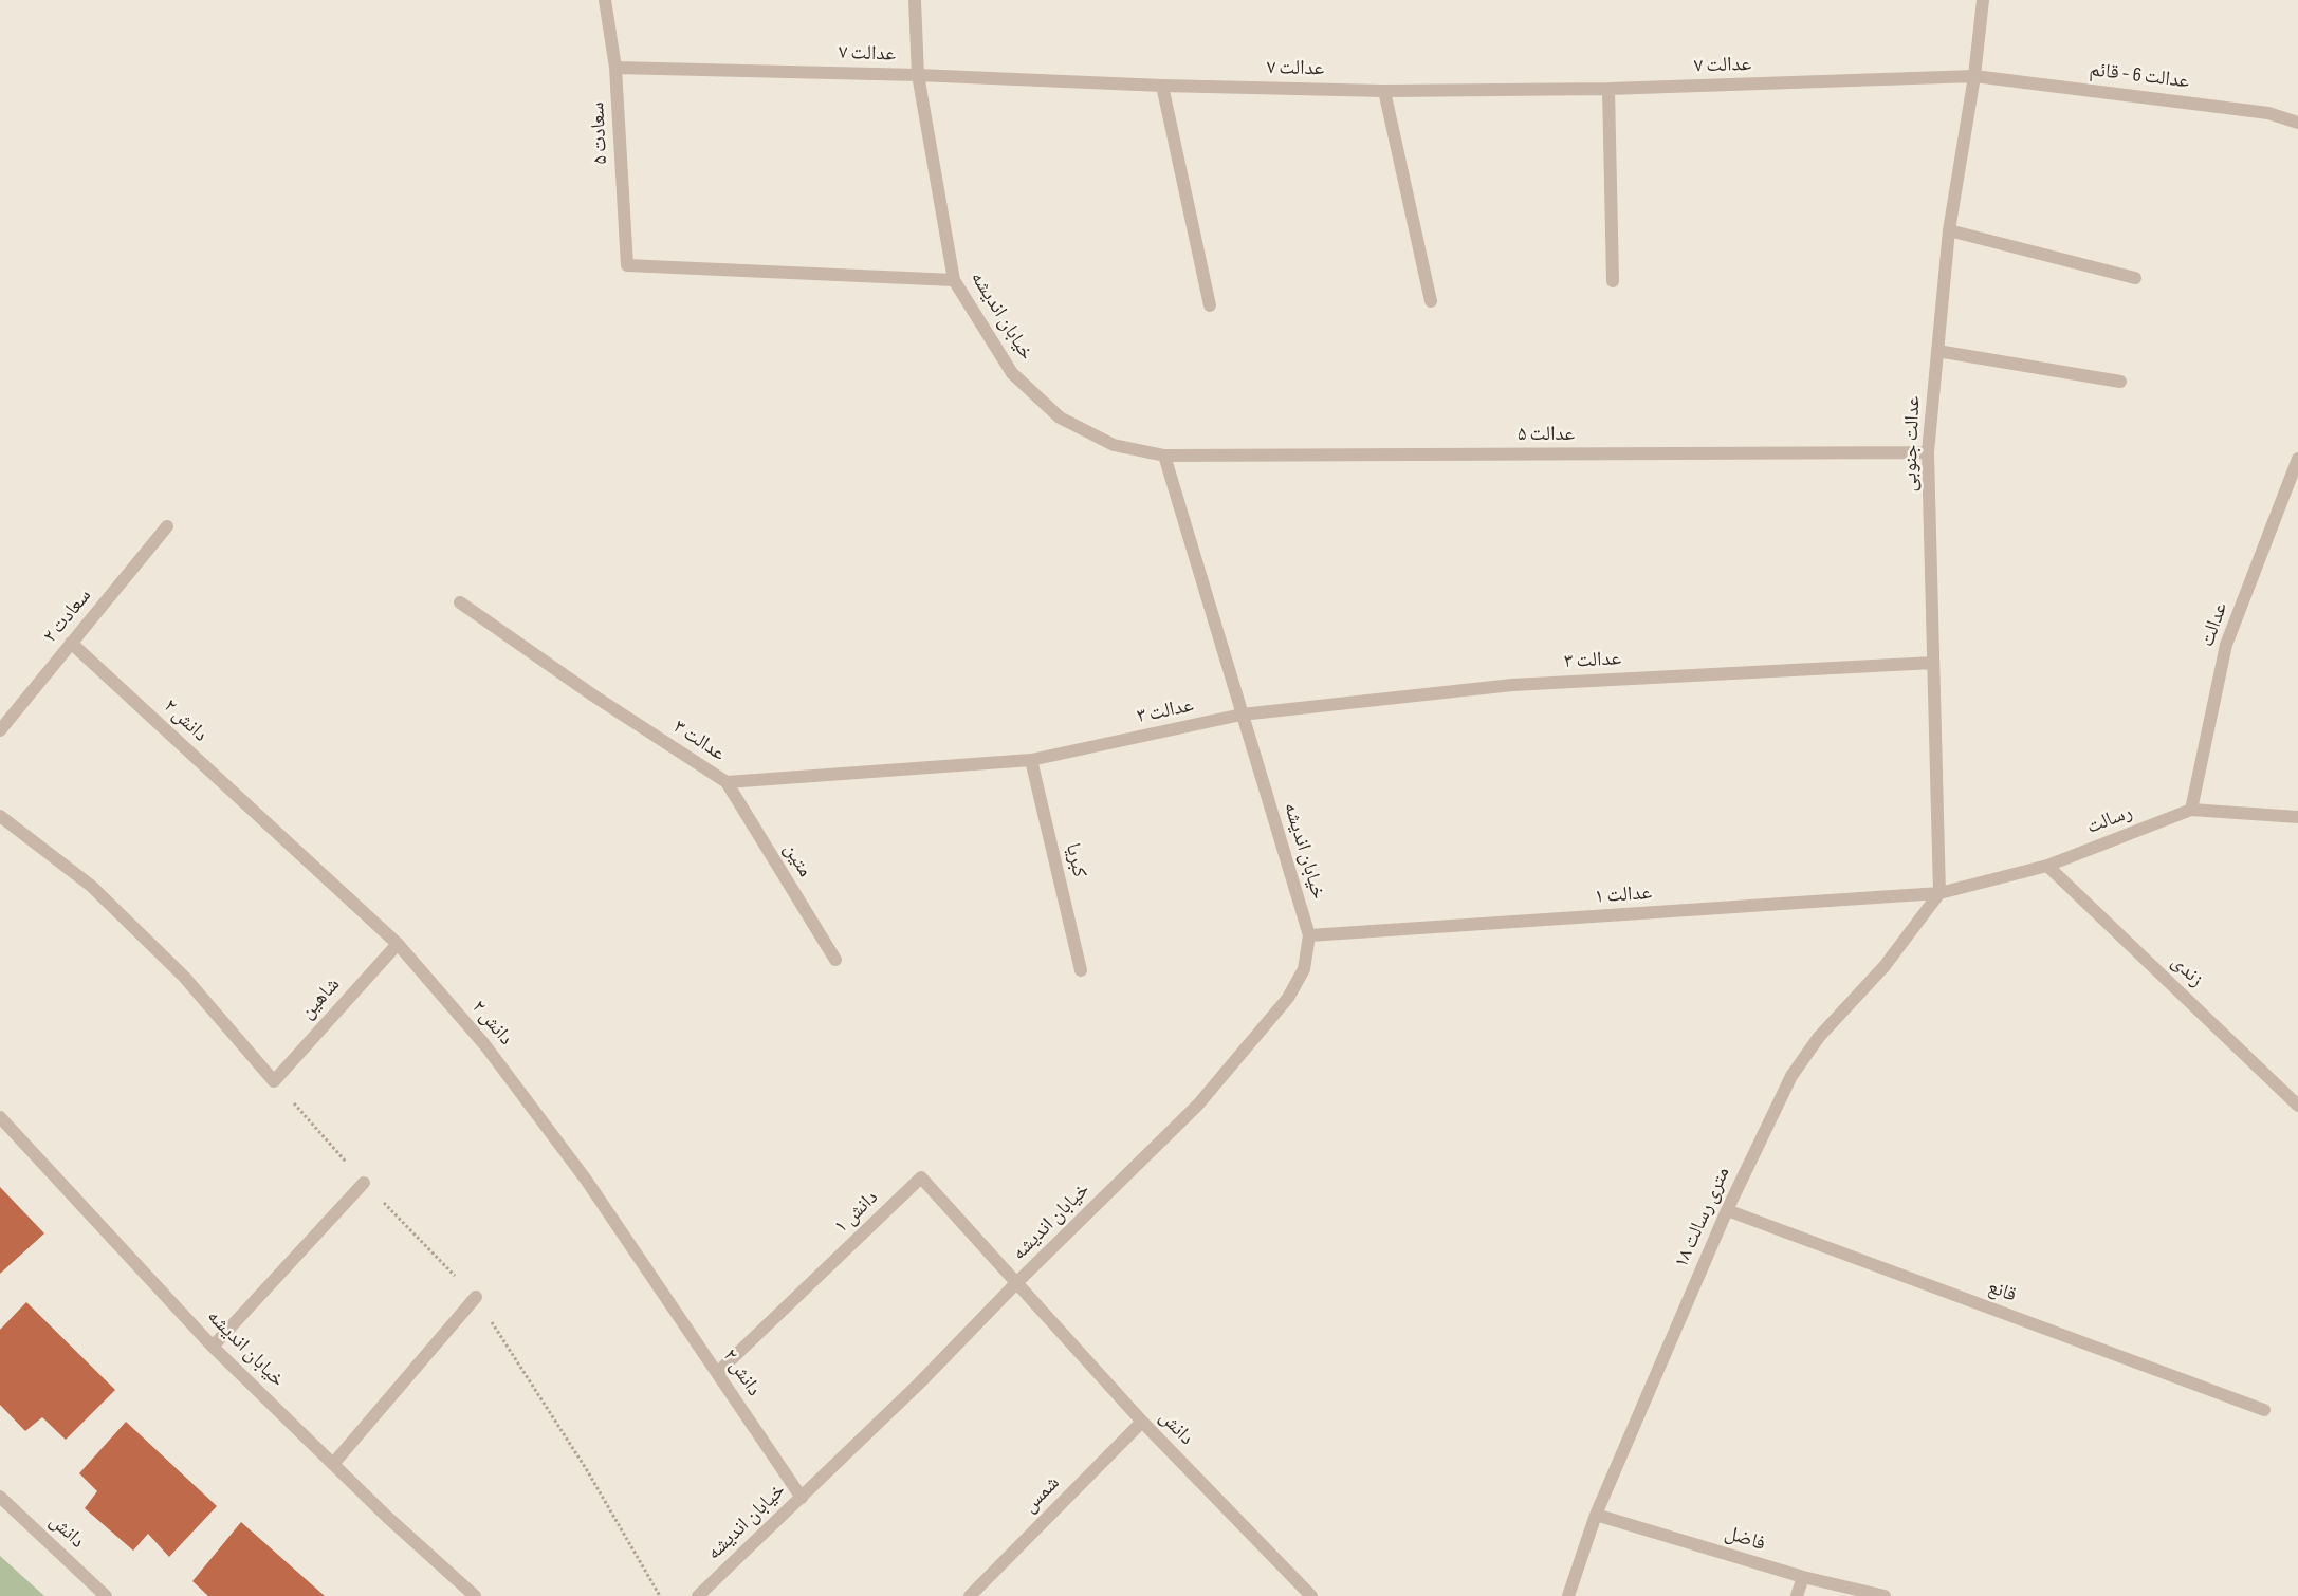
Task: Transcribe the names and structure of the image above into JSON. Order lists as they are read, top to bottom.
{
  "streets": {
    "street": [
      "عدالت ۷",
      "عدالت 6 - قائم",
      "سعادت ۵",
      "خیابان اندیشه",
      "عدالت ۵",
      "عدالت جنوبی",
      "سعادت ۲",
      "عدالت",
      "عدالت ۳",
      "دانش ۲",
      "رسالت",
      "متین",
      "کبریا",
      "عدالت ۱",
      "زندی",
      "شاهین",
      "دانش ۱",
      "۱۸ متری رسالت",
      "قانع",
      "دانش",
      "شمس",
      "فاضل"
    ]
  },
  "crossings": [
    ["عدالت ۷", "عدالت 6 - قائم"],
    ["عدالت ۷", "سعادت ۵"],
    ["عدالت ۷", "خیابان اندیشه"],
    ["عدالت ۷", "عدالت جنوبی"],
    ["عدالت 6 - قائم", "عدالت جنوبی"],
    ["سعادت ۵", "خیابان اندیشه"],
    ["خیابان اندیشه", "عدالت ۵"],
    ["خیابان اندیشه", "عدالت ۳"],
    ["خیابان اندیشه", "دانش ۲"],
    ["خیابان اندیشه", "عدالت ۱"],
    ["خیابان اندیشه", "دانش ۱"],
    ["خیابان اندیشه", "دانش"],
    ["عدالت ۵", "عدالت جنوبی"],
    ["عدالت جنوبی", "عدالت ۳"],
    ["عدالت جنوبی", "رسالت"],
    ["عدالت جنوبی", "عدالت ۱"],
    ["عدالت جنوبی", "۱۸ متری رسالت"],
    ["سعادت ۲", "دانش ۲"],
    ["عدالت", "رسالت"],
    ["عدالت ۳", "متین"],
    ["عدالت ۳", "کبریا"],
    ["دانش ۲", "شاهین"],
    ["دانش ۲", "دانش ۱"],
    ["رسالت", "عدالت ۱"],
    ["رسالت", "زندی"],
    ["رسالت", "۱۸ متری رسالت"],
    ["عدالت ۱", "۱۸ متری رسالت"],
    ["دانش ۱", "دانش"],
    ["۱۸ متری رسالت", "قانع"],
    ["۱۸ متری رسالت", "فاضل"],
    ["دانش", "شمس"]
  ]
}
